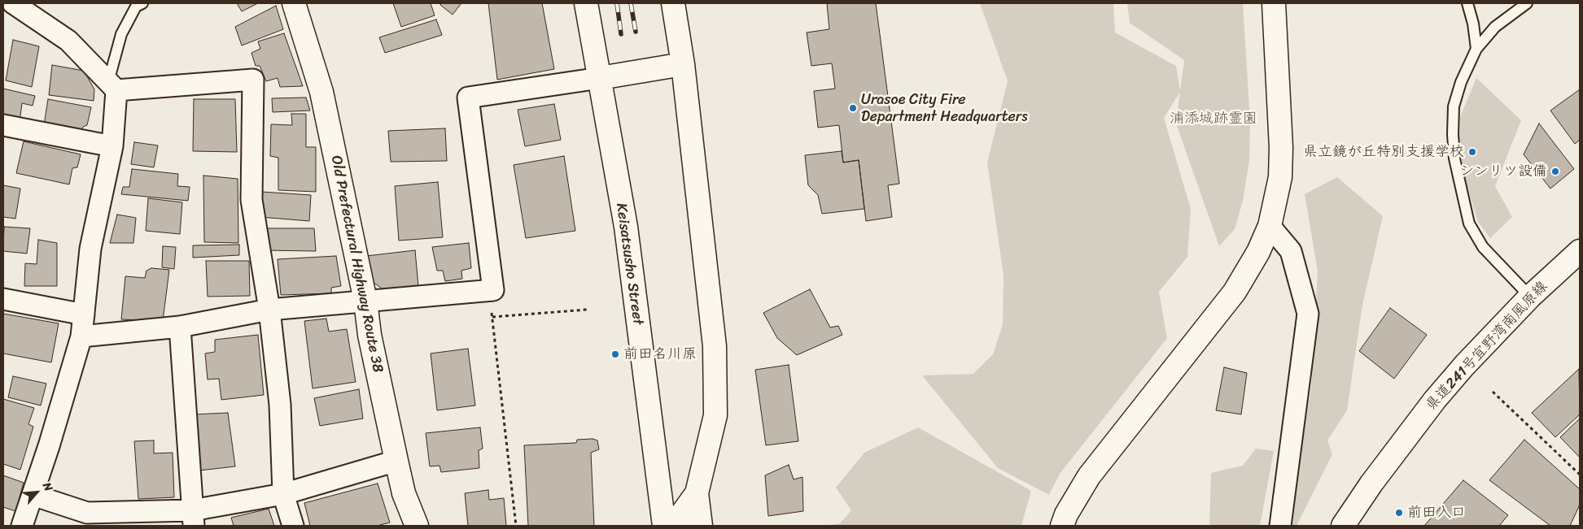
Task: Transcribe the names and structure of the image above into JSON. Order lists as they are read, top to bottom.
{
  "streets": {
    "main road": ["Old Prefectural Highway Route 38", "Keisatsusho Street", "県道241号宜野湾南風原線"]
  },
  "parks": ["浦添城跡霊園"],
  "places": [
    "Urasoe City Fire Department Headquarters",
    "県立鏡が丘特別支援学校",
    "シンリツ設備",
    "前田名川原",
    "前田入口"
  ],
  "north": "top right"
}
